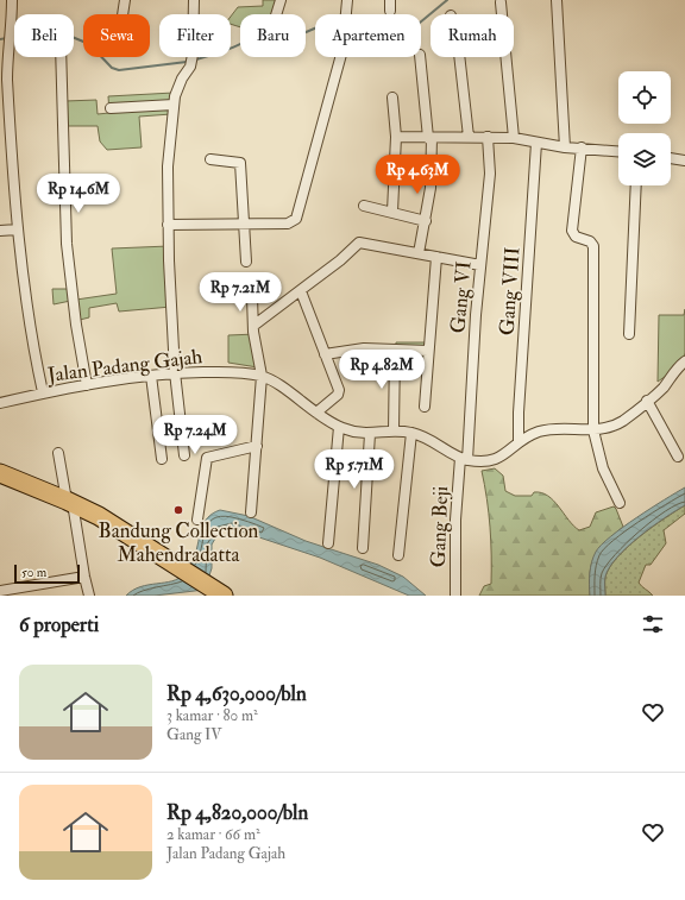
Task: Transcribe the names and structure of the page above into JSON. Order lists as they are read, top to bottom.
{
  "streets": {
    "street": [
      "Gang VIII",
      "Gang VI",
      "Jalan Padang Gajah",
      "Gang Beji"
    ]
  },
  "crossings": [
    ["Gang VI", "Jalan Padang Gajah"],
    ["Gang VI", "Gang Beji"],
    ["Jalan Padang Gajah", "Gang Beji"]
  ],
  "places": ["Bandung Collection Mahendradatta"],
  "scale_bar": "50 m",
  "page": {
    "chip": [
      "Beli",
      "Sewa",
      "Filter",
      "Baru",
      "Apartemen",
      "Rumah"
    ],
    "price": [
      "Rp 4.63M",
      "Rp 14.6M",
      "Rp 7.21M",
      "Rp 4.82M",
      "Rp 7.24M",
      "Rp 5.71M"
    ],
    "scale": "50 m",
    "heading": "6 properti",
    "list": [
      {
        "name": "Rp 4,630,000/bln",
        "note": "3 kamar · 80 m² · Gang IV"
      },
      {
        "name": "Rp 4,820,000/bln",
        "note": "2 kamar · 66 m² · Jalan Padang Gajah"
      }
    ]
  }
}
